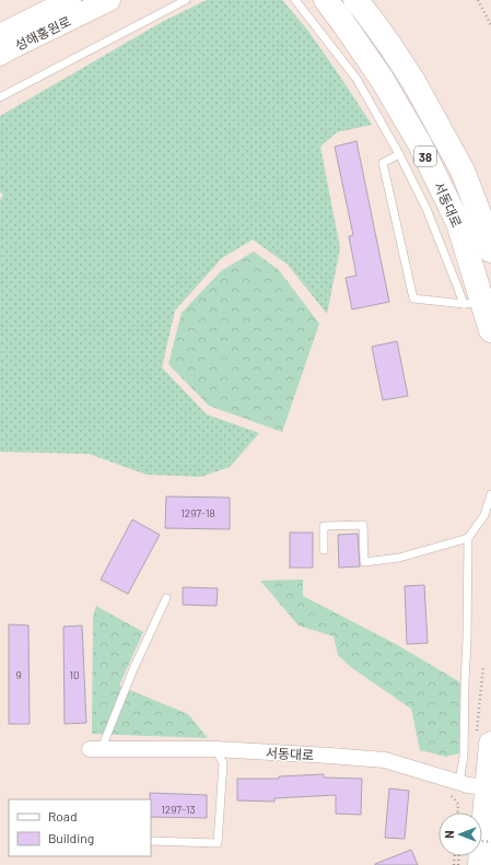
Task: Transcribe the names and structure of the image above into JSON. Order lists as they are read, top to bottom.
{
  "streets": {
    "main road": ["성해홍원로", "38", "서동대로"]
  },
  "house_numbers": [
    "1297-18",
    "9",
    "10",
    "1297-13"
  ],
  "legend": ["Road", "Building"],
  "north": "left"
}
